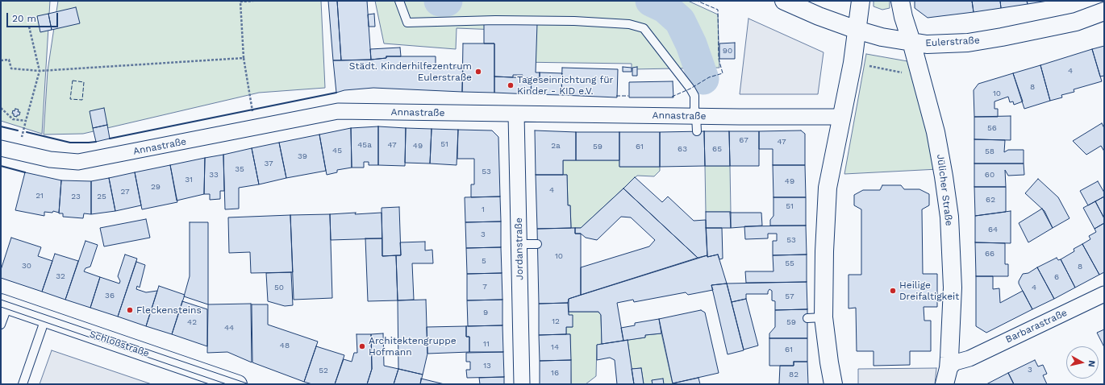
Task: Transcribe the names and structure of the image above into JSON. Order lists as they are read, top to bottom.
{
  "streets": {
    "main road": ["Eulerstraße", "Jülicher Straße", "Schloßstraße"],
    "street": ["Annastraße", "Jordanstraße", "Barbarastraße"]
  },
  "crossings": [
    ["Eulerstraße", "Jülicher Straße"],
    ["Annastraße", "Jordanstraße"],
    ["Jülicher Straße", "Barbarastraße"]
  ],
  "places": [
    "Städt. Kinderhilfezentrum Eulerstraße",
    "Tageseinrichtung für Kinder - KID e.V.",
    "Heilige Dreifaltigkeit",
    "Fleckensteins",
    "Architektengruppe Hofmann"
  ],
  "house_numbers": [
    "90",
    "4",
    "8",
    "10",
    "56",
    "67",
    "47",
    "51",
    "45a",
    "47",
    "49",
    "2a",
    "59",
    "61",
    "63",
    "65",
    "45",
    "58",
    "39",
    "37",
    "35",
    "53",
    "33",
    "60",
    "31",
    "49",
    "29",
    "4",
    "27",
    "21",
    "23",
    "25",
    "62",
    "51",
    "1",
    "64",
    "3",
    "53",
    "66",
    "10",
    "5",
    "55",
    "30",
    "8",
    "32",
    "6",
    "7",
    "50",
    "4",
    "36",
    "57",
    "9",
    "12",
    "42",
    "59",
    "44",
    "11",
    "48",
    "14",
    "61",
    "13",
    "3",
    "52",
    "16",
    "82"
  ],
  "scale_bar": "20 m",
  "north": "right"
}
